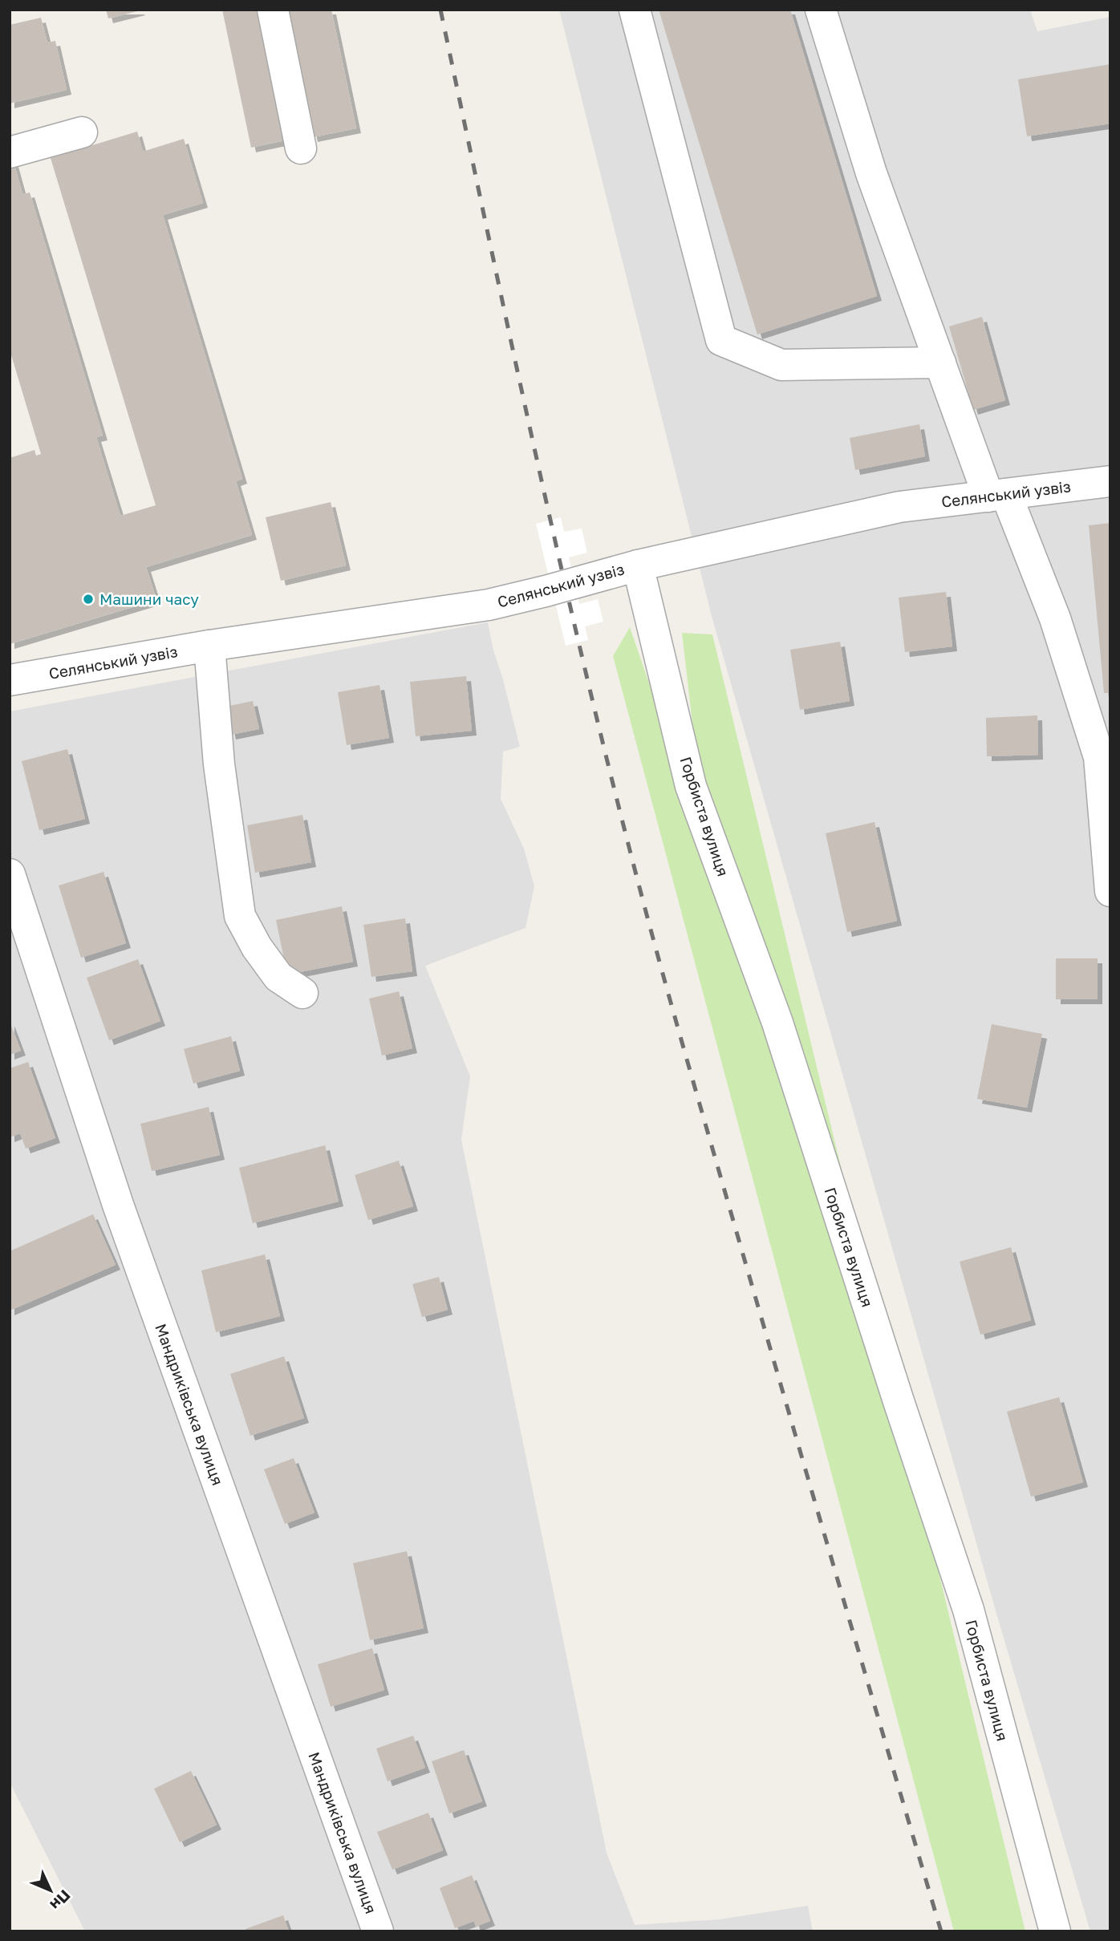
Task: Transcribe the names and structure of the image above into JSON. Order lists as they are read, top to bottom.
{
  "streets": {
    "street": ["Селянський узвіз", "Горбиста вулиця", "Мандриківська вулиця"]
  },
  "crossings": [
    ["Селянський узвіз", "Горбиста вулиця"]
  ],
  "places": ["Машини часу"],
  "north": "bottom right"
}
